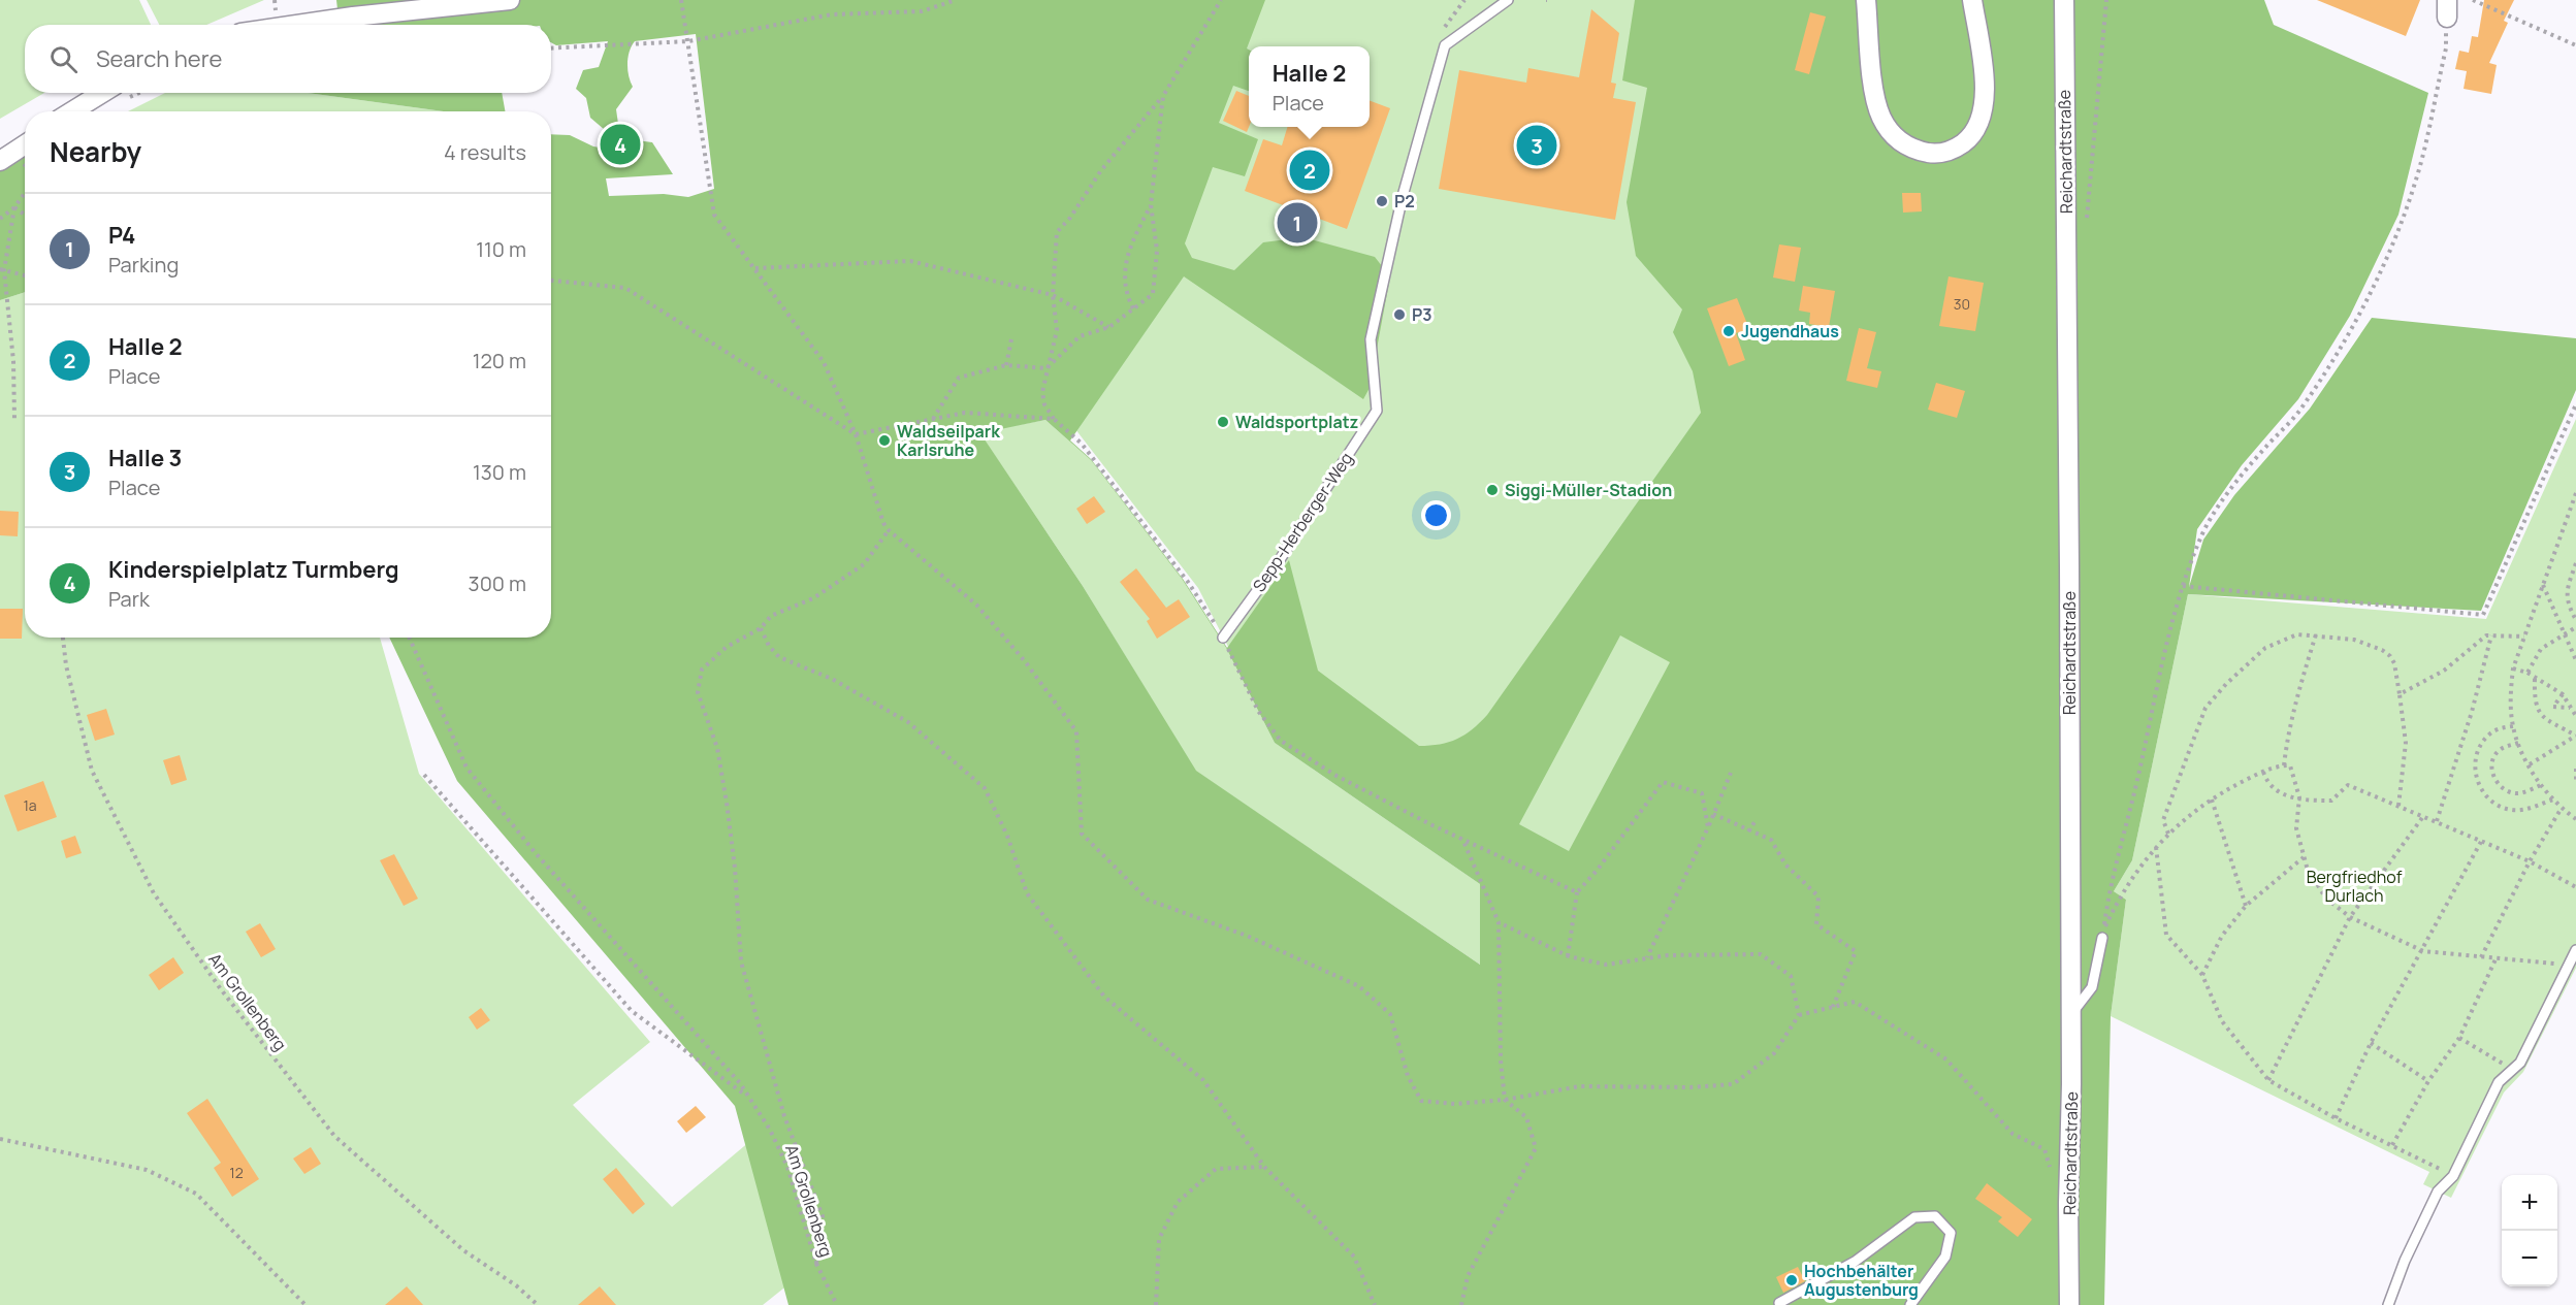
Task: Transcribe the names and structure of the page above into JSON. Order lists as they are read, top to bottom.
{
  "streets": {
    "street": ["Reichardtstraße"],
    "lane": ["Sepp-Herberger-Weg"],
    "path": ["Am Grollenberg"]
  },
  "parks": ["Bergfriedhof Durlach"],
  "places": [
    "P2",
    "P3",
    "Jugendhaus",
    "Waldsportplatz",
    "Waldseilpark Karlsruhe",
    "Siggi-Müller-Stadion",
    "Hochbehälter Augustenburg"
  ],
  "house_numbers": ["30", "1a", "12"],
  "page": {
    "search": "Search here",
    "popup": ["Halle 2", "Place"],
    "heading": ["Nearby", "4 results"],
    "pins": [
      "4",
      "3",
      "2",
      "1"
    ],
    "list": [
      {
        "mark": "1",
        "name": "P4",
        "note": "Parking",
        "value": "110 m"
      },
      {
        "mark": "2",
        "name": "Halle 2",
        "note": "Place",
        "value": "120 m"
      },
      {
        "mark": "3",
        "name": "Halle 3",
        "note": "Place",
        "value": "130 m"
      },
      {
        "mark": "4",
        "name": "Kinderspielplatz Turmberg",
        "note": "Park",
        "value": "300 m"
      }
    ],
    "map_buttons": ["+", "−"]
  }
}
